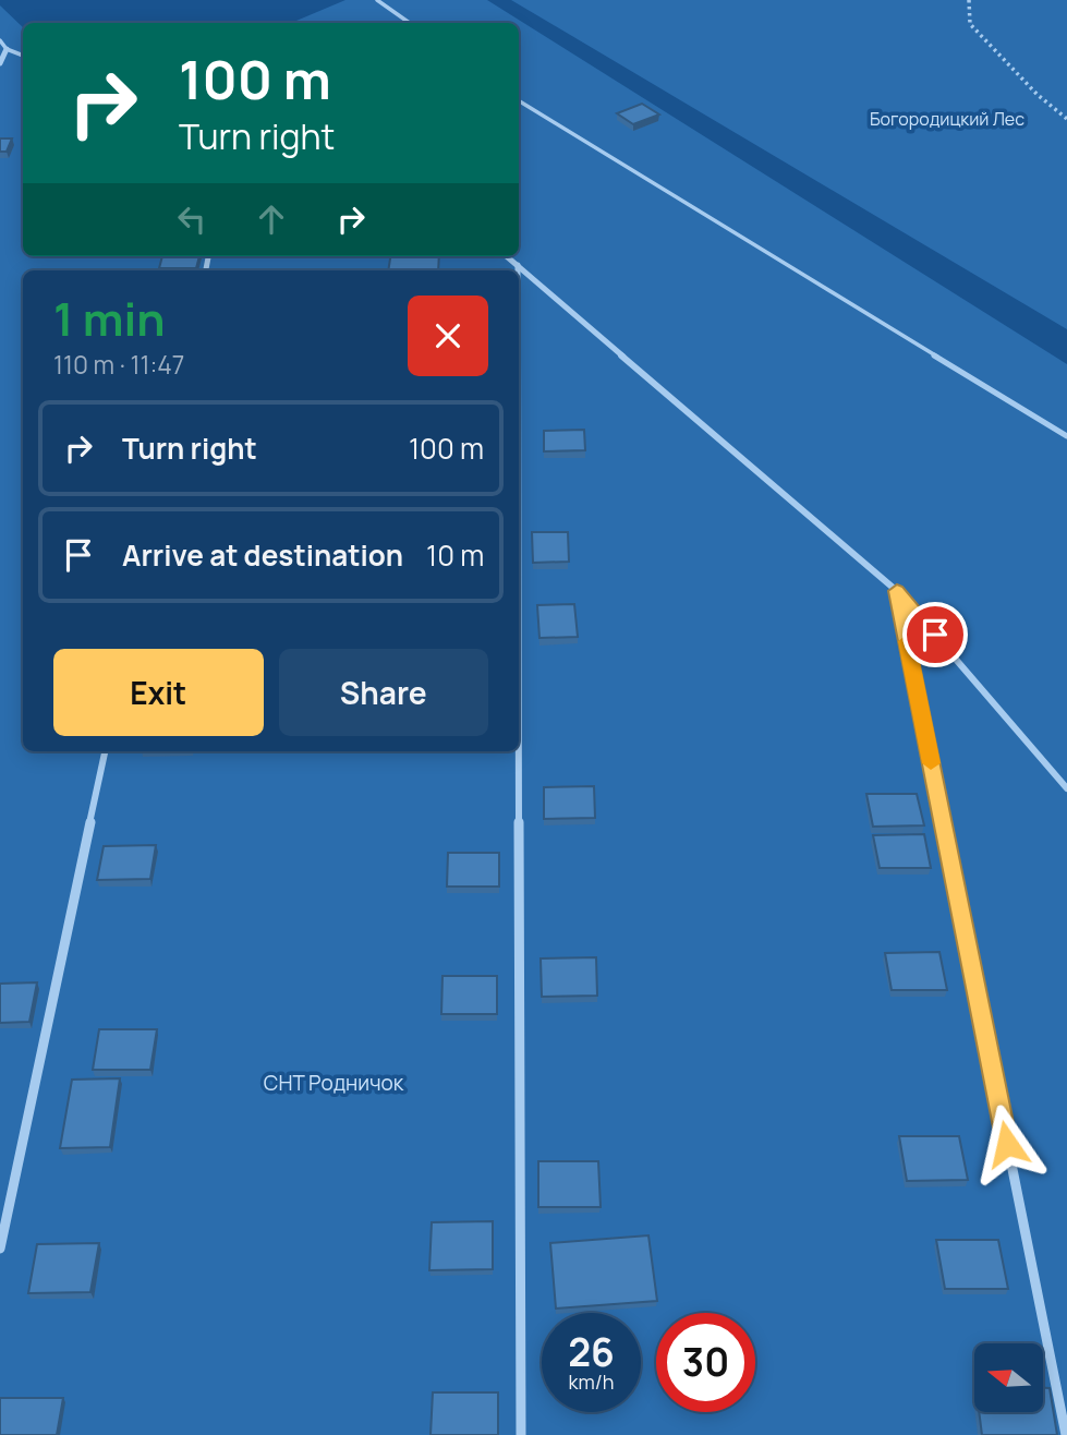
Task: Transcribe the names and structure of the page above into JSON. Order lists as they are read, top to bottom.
{
  "parks": ["Богородицкий Лес", "СНТ Родничок"],
  "north": "left",
  "page": {
    "turn": ["100 m", "Turn right"],
    "heading": ["1 min", "110 m · 11:47"],
    "list": [
      {
        "name": "Turn right",
        "value": "100 m"
      },
      {
        "name": "Arrive at destination",
        "value": "10 m"
      }
    ],
    "buttons": ["Exit", "Share"],
    "speed": "26 km/h",
    "limit": "30"
  }
}
